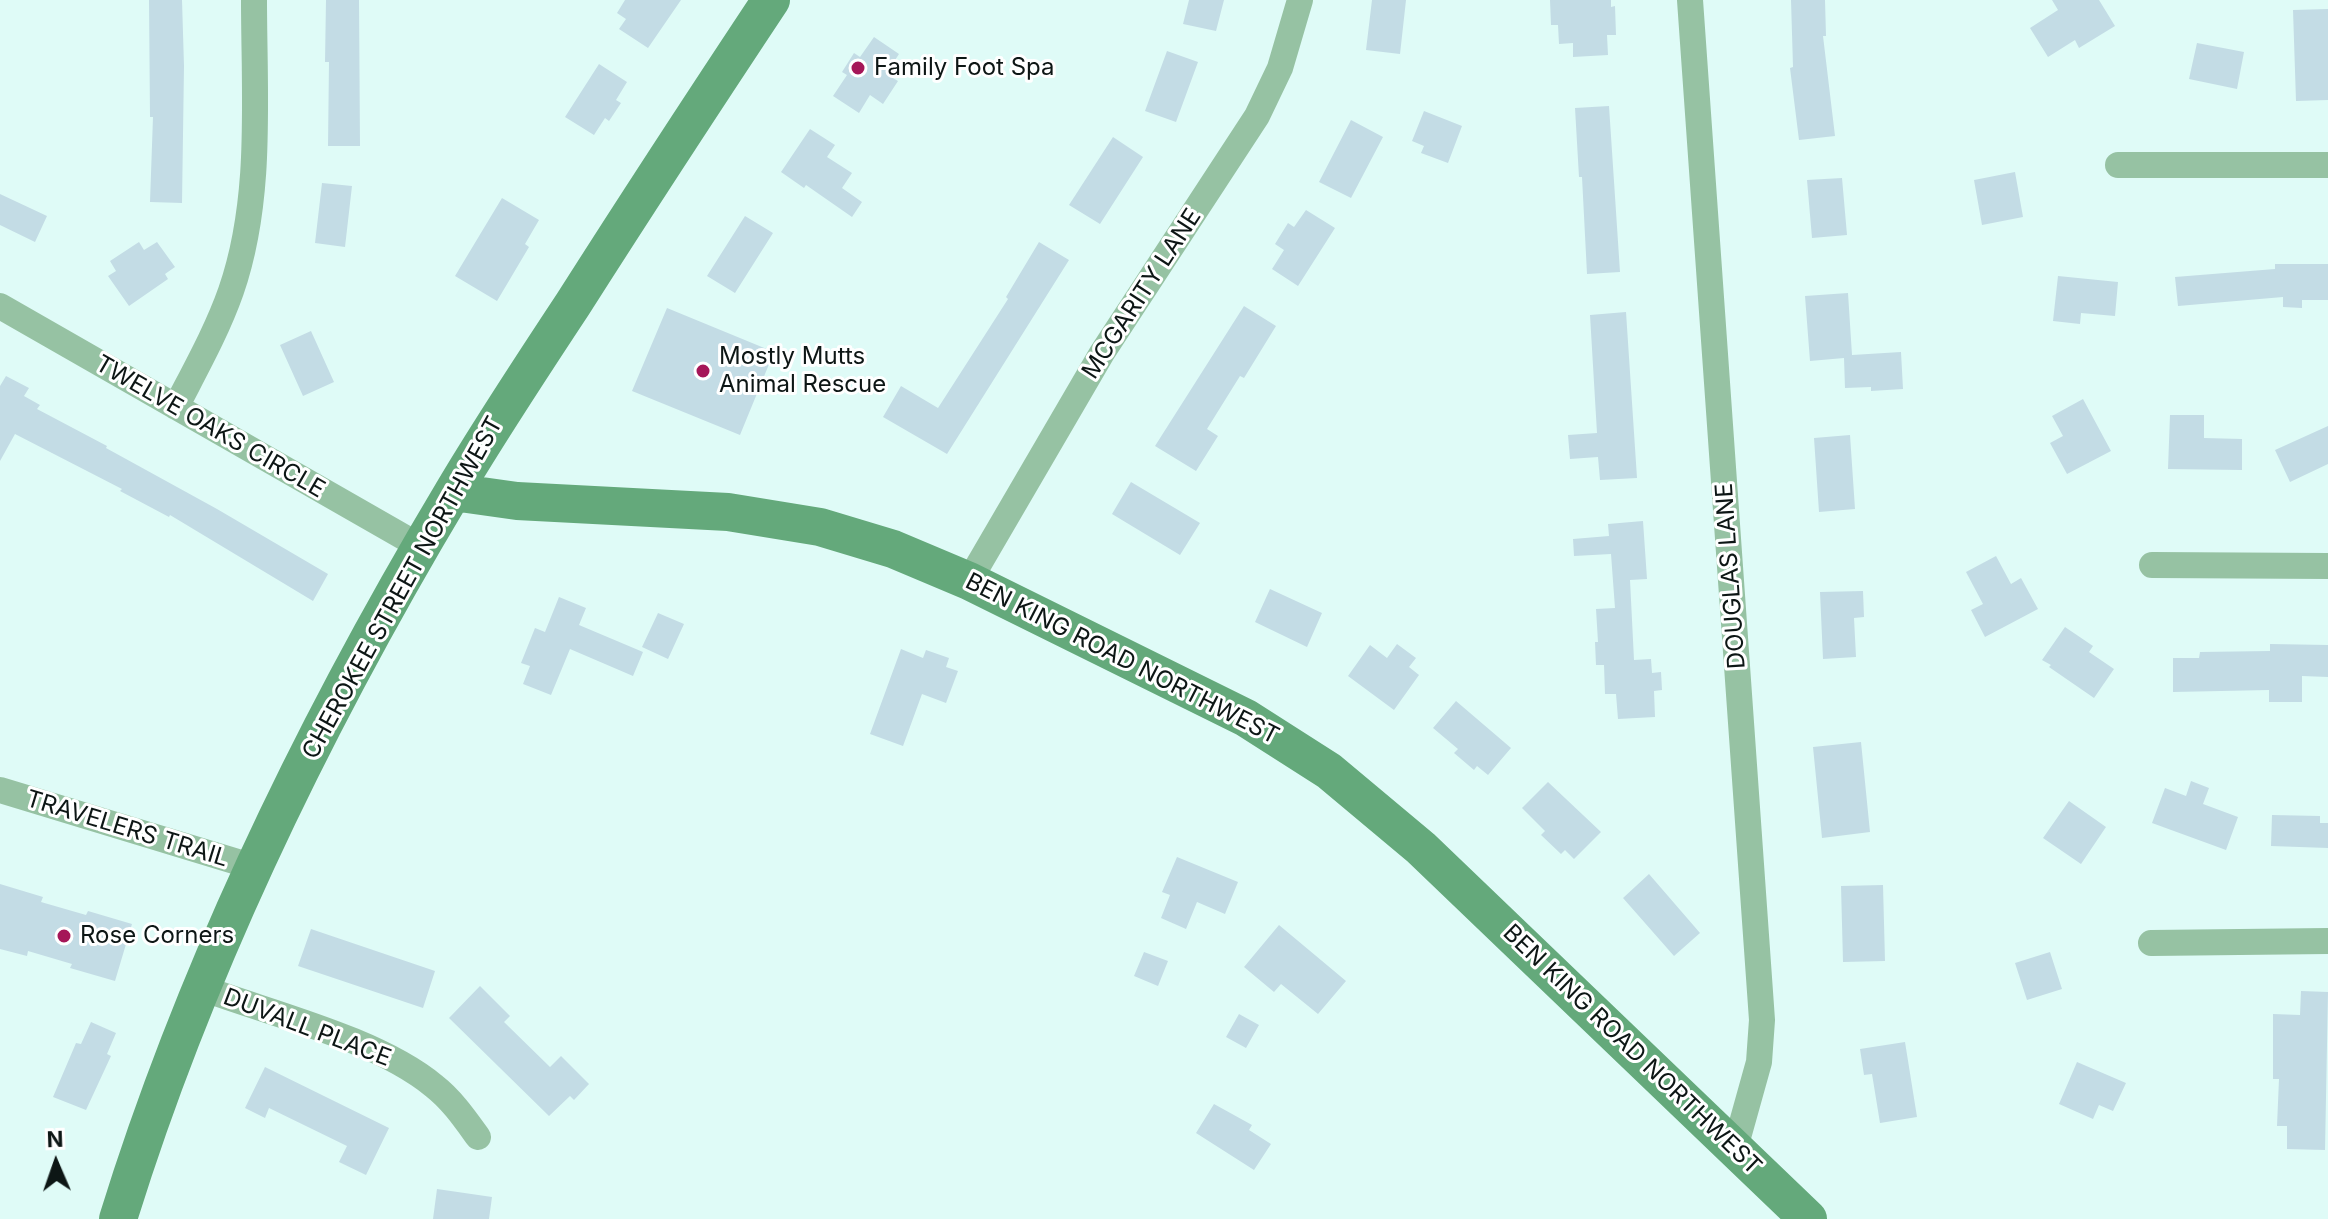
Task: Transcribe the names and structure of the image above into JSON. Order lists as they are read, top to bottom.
{
  "streets": {
    "street": [
      "MCGARITY LANE",
      "TWELVE OAKS CIRCLE",
      "DOUGLAS LANE",
      "CHEROKEE STREET NORTHWEST",
      "BEN KING ROAD NORTHWEST",
      "TRAVELERS TRAIL",
      "DUVALL PLACE"
    ]
  },
  "crossings": [
    ["MCGARITY LANE", "BEN KING ROAD NORTHWEST"],
    ["TWELVE OAKS CIRCLE", "CHEROKEE STREET NORTHWEST"],
    ["DOUGLAS LANE", "BEN KING ROAD NORTHWEST"],
    ["CHEROKEE STREET NORTHWEST", "BEN KING ROAD NORTHWEST"],
    ["CHEROKEE STREET NORTHWEST", "TRAVELERS TRAIL"],
    ["CHEROKEE STREET NORTHWEST", "DUVALL PLACE"]
  ],
  "places": ["Family Foot Spa", "Mostly Mutts Animal Rescue", "Rose Corners"],
  "north": "top"
}
